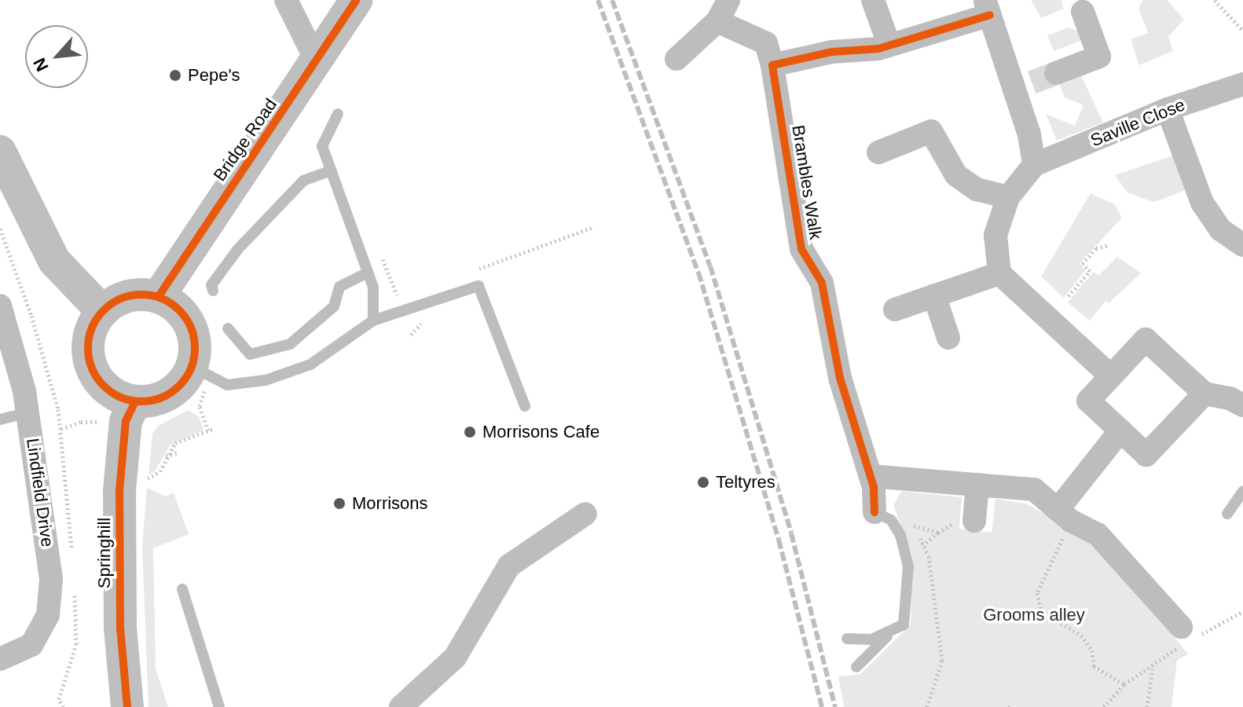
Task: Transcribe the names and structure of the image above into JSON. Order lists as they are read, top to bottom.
{
  "streets": {
    "street": [
      "Saville Close",
      "Bridge Road",
      "Brambles Walk",
      "Lindfield Drive",
      "Springhill"
    ]
  },
  "crossings": [
    ["Bridge Road", "Springhill"]
  ],
  "parks": ["Grooms alley"],
  "places": [
    "Pepe's",
    "Morrisons Cafe",
    "Teltyres",
    "Morrisons"
  ],
  "north": "bottom left"
}
